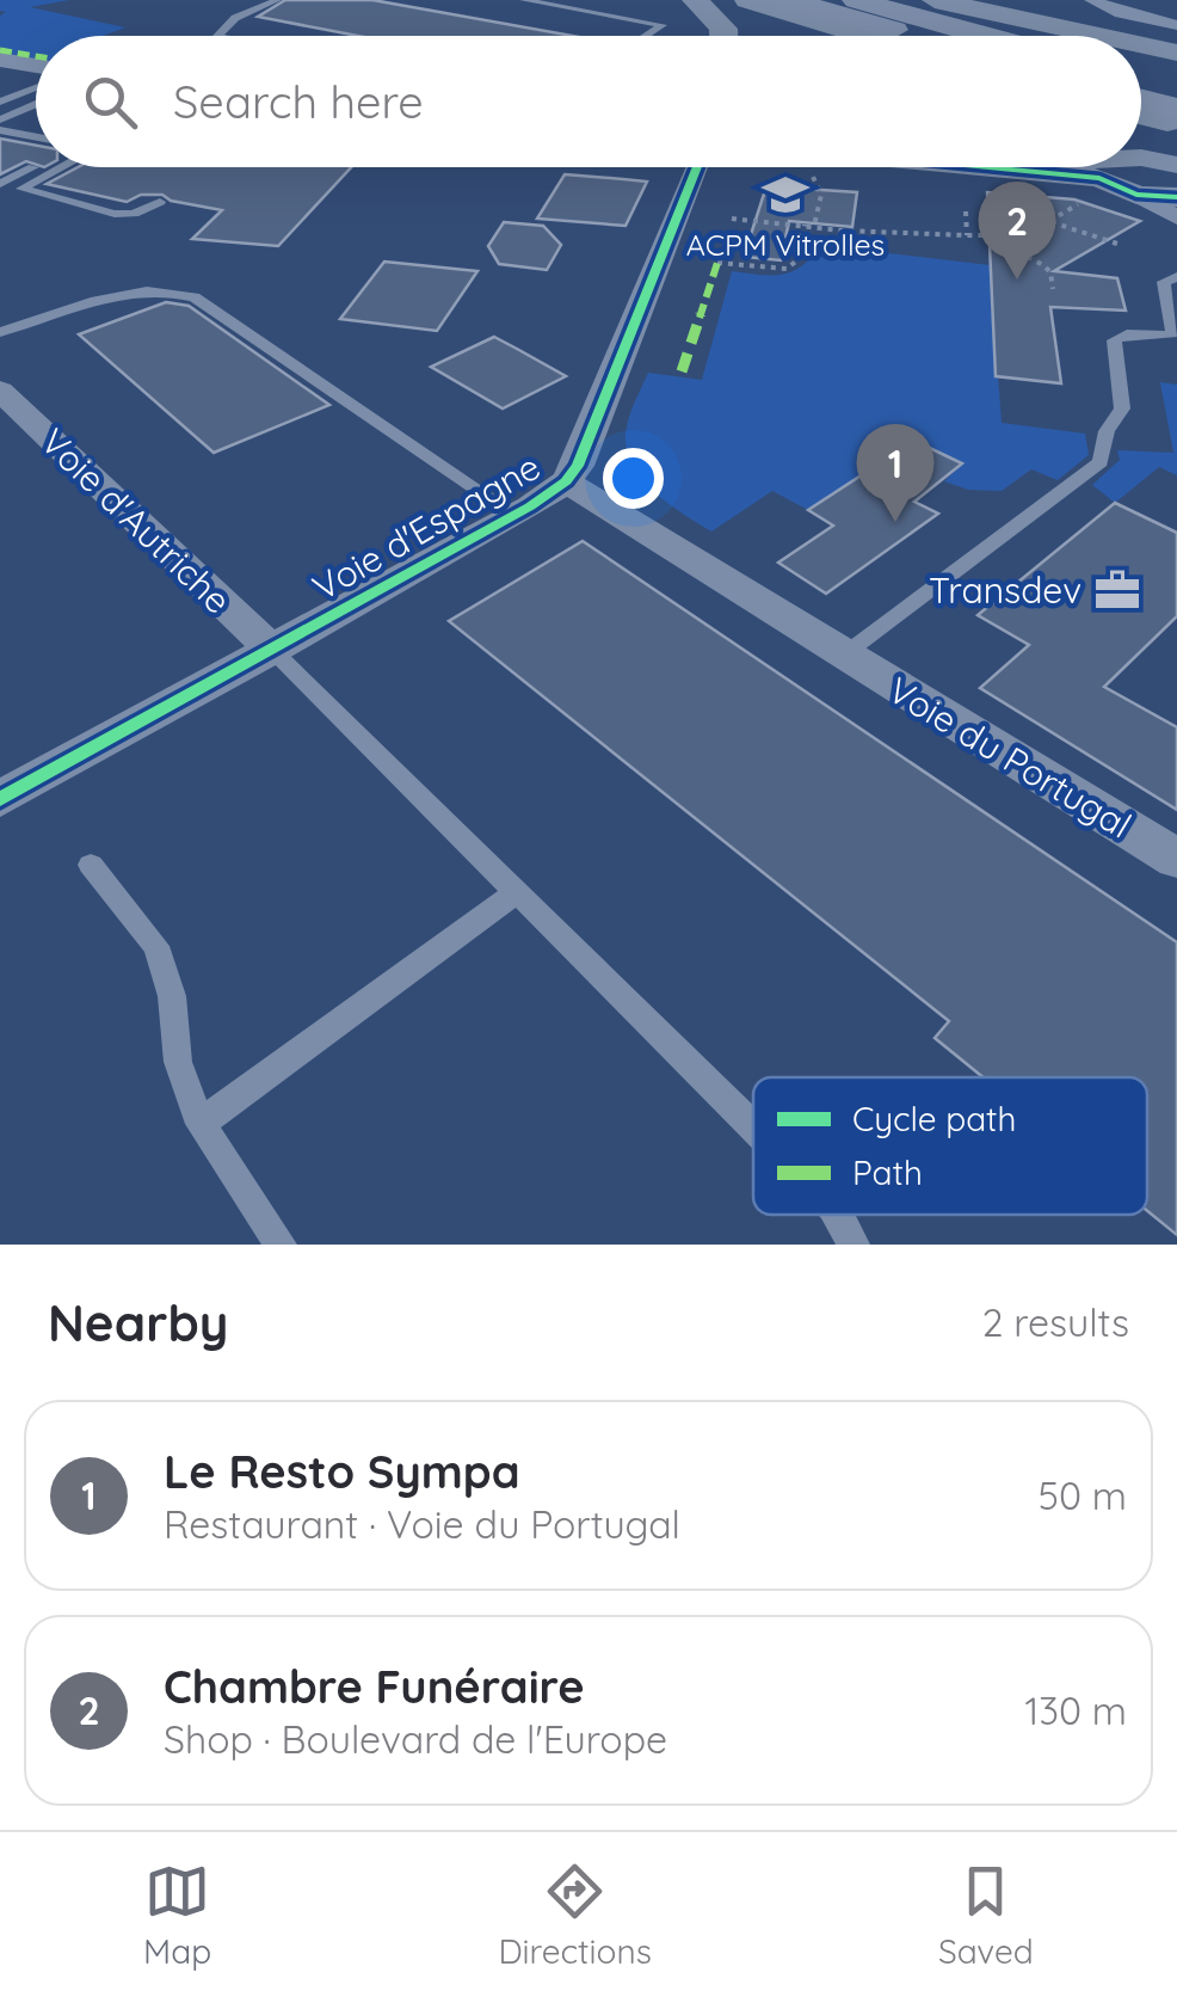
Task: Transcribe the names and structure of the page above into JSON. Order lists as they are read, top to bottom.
{
  "streets": {
    "street": ["Voie d'Autriche", "Voie d'Espagne", "Voie du Portugal"]
  },
  "crossings": [
    ["Voie d'Autriche", "Voie d'Espagne"],
    ["Voie d'Espagne", "Voie du Portugal"]
  ],
  "places": {
    "school or university": ["ACPM Vitrolles"],
    "office": ["Transdev"]
  },
  "legend": ["Cycle path", "Path"],
  "page": {
    "search": "Search here",
    "pins": ["2", "1"],
    "heading": ["Nearby", "2 results"],
    "list": [
      {
        "mark": "1",
        "name": "Le Resto Sympa",
        "note": "Restaurant · Voie du Portugal",
        "value": "50 m"
      },
      {
        "mark": "2",
        "name": "Chambre Funéraire",
        "note": "Shop · Boulevard de l'Europe",
        "value": "130 m"
      }
    ],
    "nav": ["Map", "Directions", "Saved"]
  }
}
